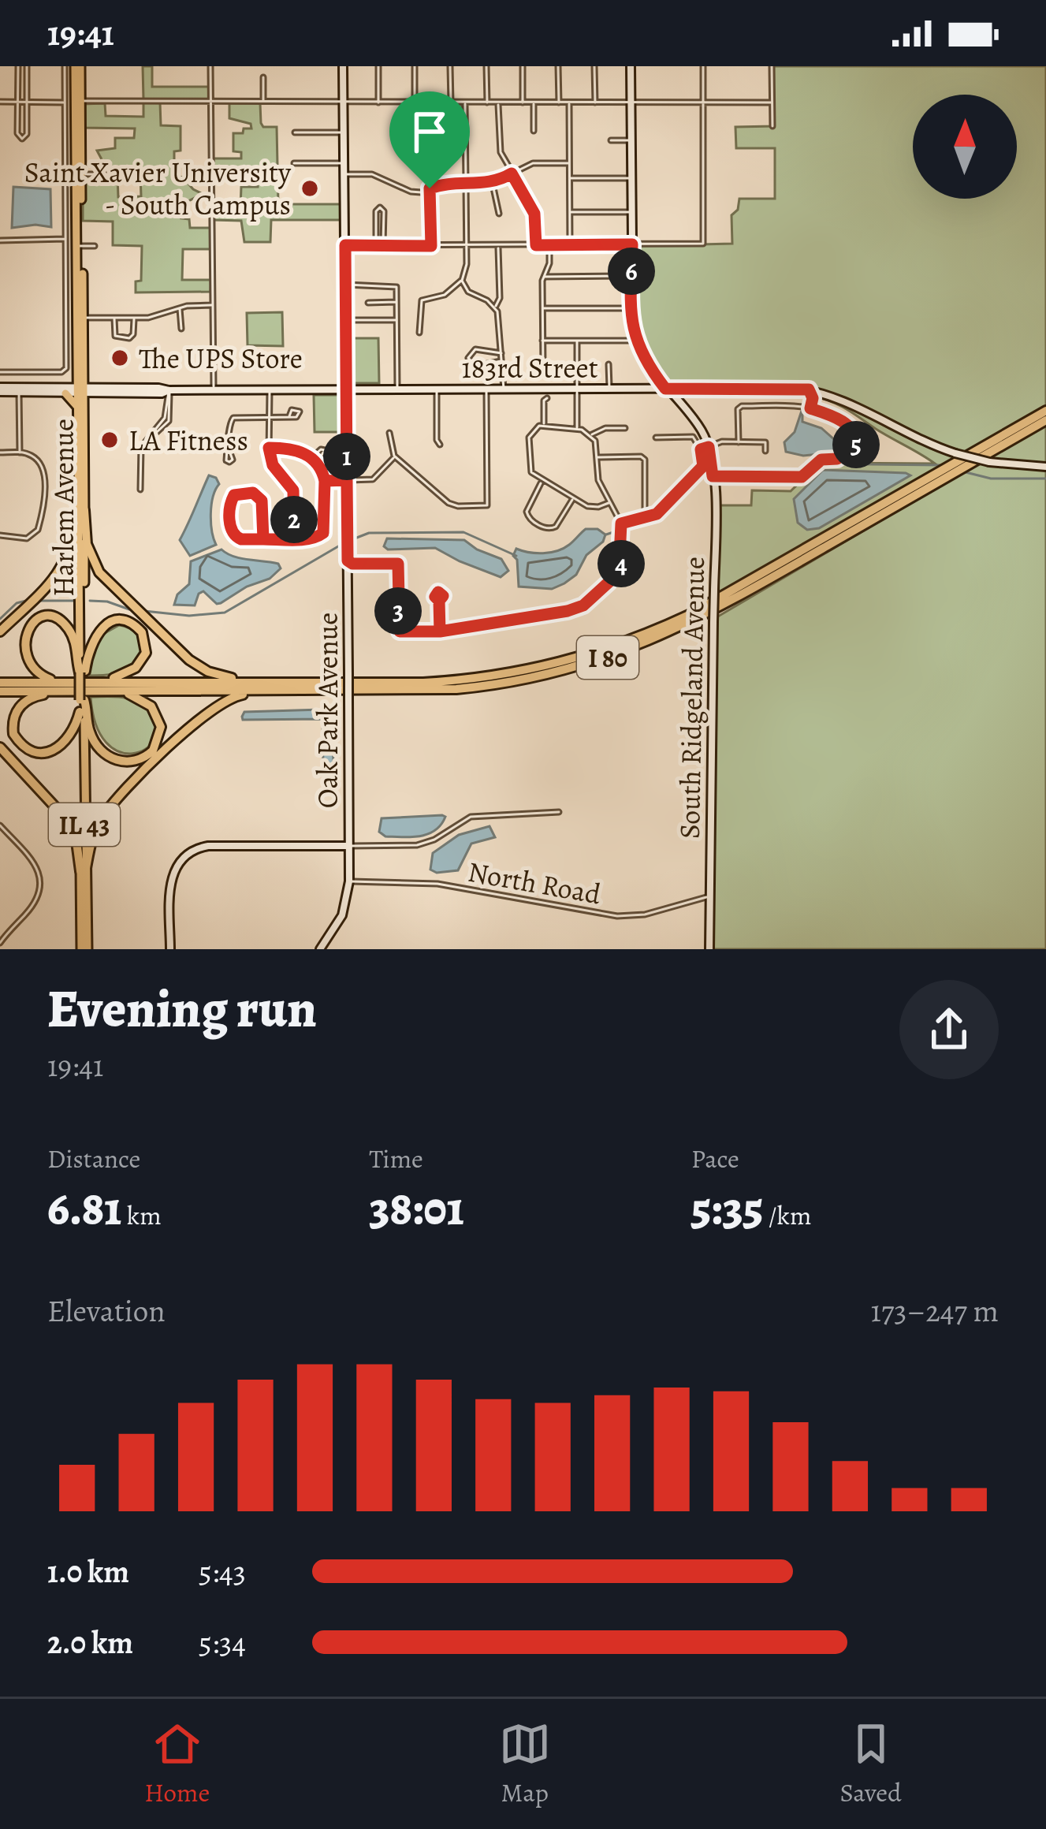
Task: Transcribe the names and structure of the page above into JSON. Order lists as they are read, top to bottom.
{
  "streets": {
    "highway": ["I 80"],
    "main road": ["Harlem Avenue", "IL 43"],
    "street": [
      "183rd Street",
      "South Ridgeland Avenue",
      "Oak Park Avenue",
      "North Road"
    ]
  },
  "crossings": [
    ["183rd Street", "Harlem Avenue"],
    ["183rd Street", "Oak Park Avenue"],
    ["I 80", "Oak Park Avenue"],
    ["South Ridgeland Avenue", "North Road"],
    ["Oak Park Avenue", "North Road"]
  ],
  "places": ["Saint Xavier University - South Campus", "The UPS Store", "LA Fitness"],
  "north": "top",
  "page": {
    "status": "19:41",
    "pins": [
      "6",
      "5",
      "1",
      "2",
      "4",
      "3"
    ],
    "heading": ["Evening run", "19:41"],
    "stats": [
      ["Distance", "6.81 km"],
      ["Time", "38:01"],
      ["Pace", "5:35 /km"]
    ],
    "chart": ["Elevation", "173–247 m"],
    "list": [
      {
        "name": "1.0 km",
        "note": "5:43"
      },
      {
        "name": "2.0 km",
        "note": "5:34"
      }
    ],
    "tabs": ["Home", "Map", "Saved"]
  }
}
